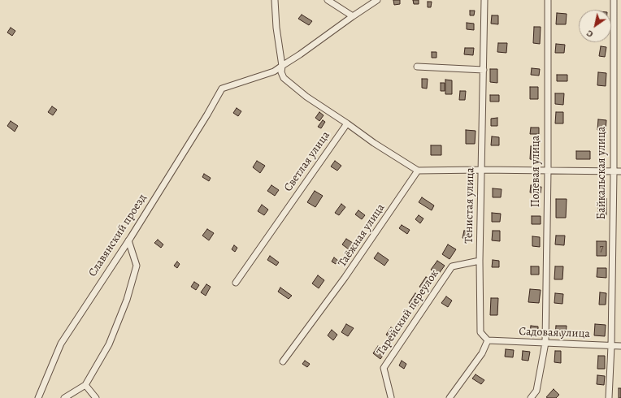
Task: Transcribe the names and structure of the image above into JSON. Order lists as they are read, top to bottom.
{
  "streets": {
    "street": [
      "Светлая улица",
      "Полевая улица",
      "Байкальская улица",
      "Тенистая улица",
      "Славянский проезд",
      "Таёжная улица",
      "Тарейский переулок",
      "Садовая улица"
    ]
  },
  "crossings": [
    ["Полевая улица", "Садовая улица"],
    ["Байкальская улица", "Садовая улица"],
    ["Тенистая улица", "Тарейский переулок"],
    ["Тенистая улица", "Садовая улица"]
  ],
  "house_numbers": ["7"],
  "north": "bottom left"
}
